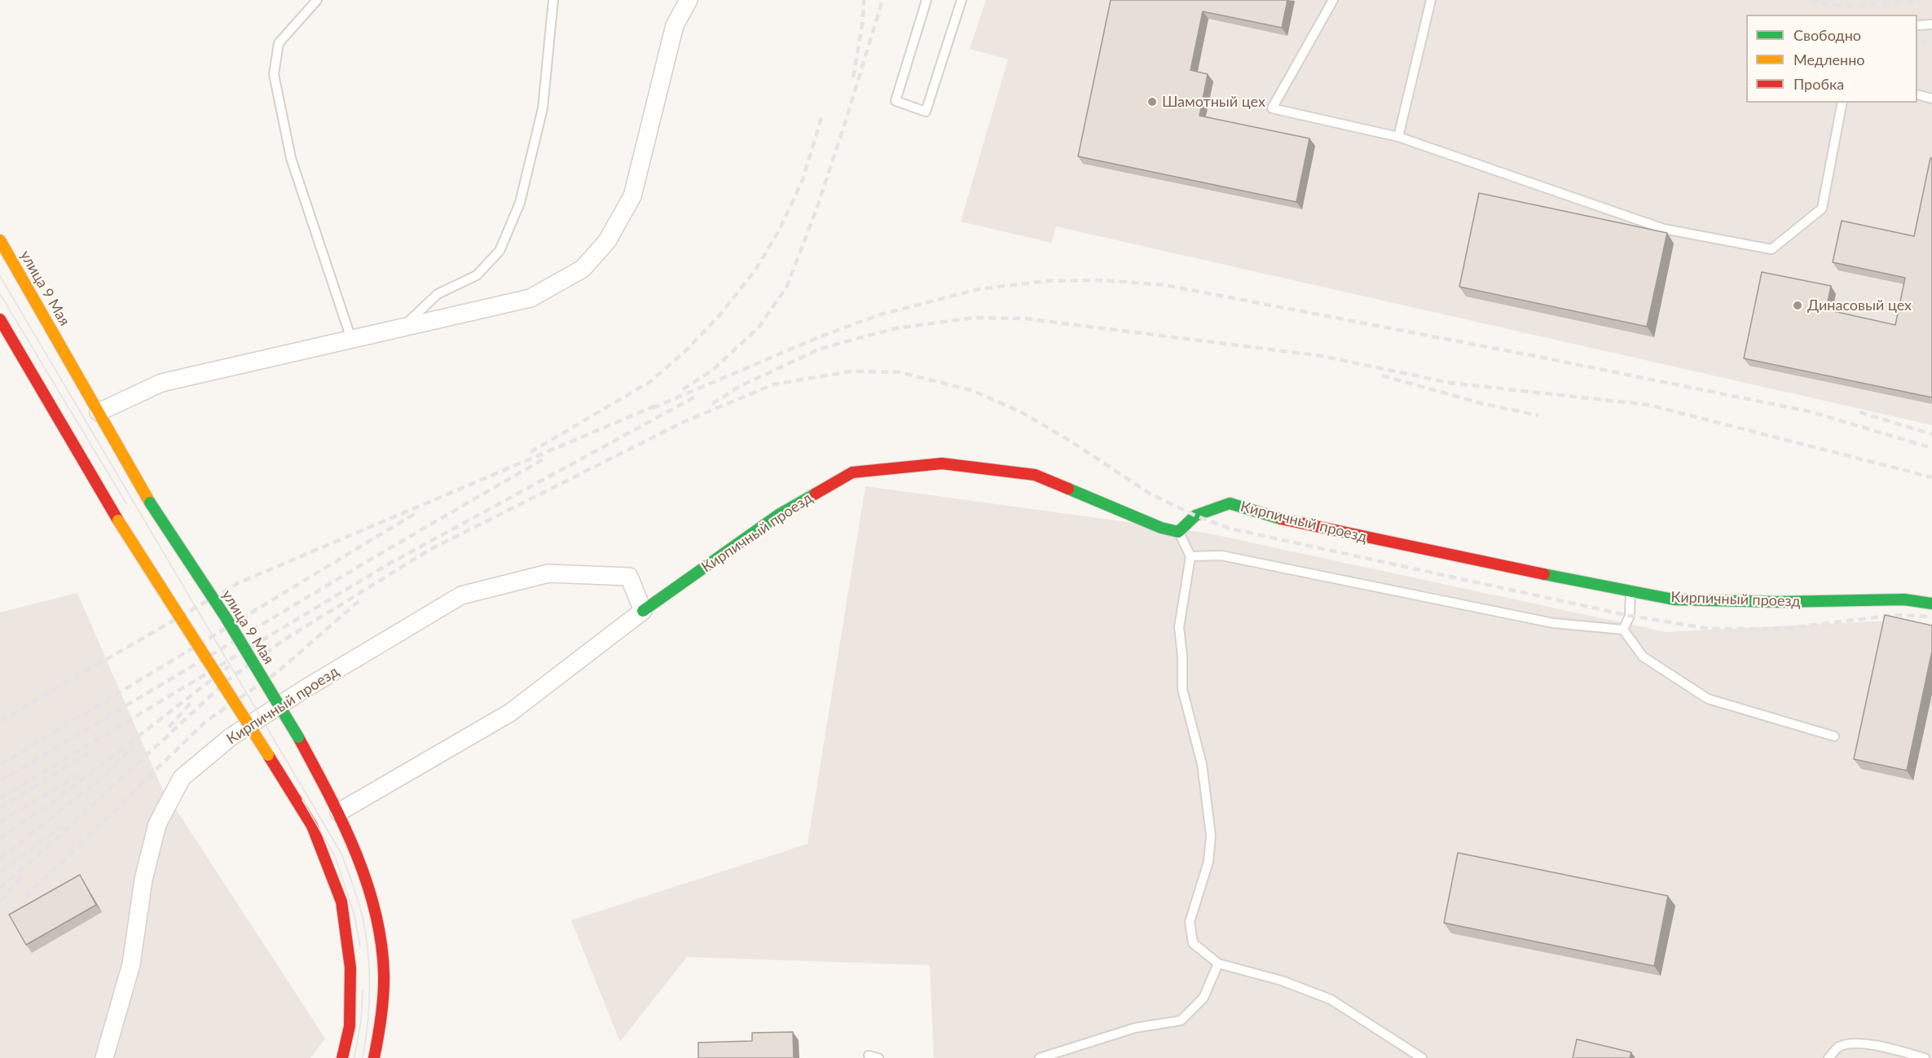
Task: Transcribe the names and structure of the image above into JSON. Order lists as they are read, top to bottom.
{
  "streets": {
    "main road": ["улица 9 Мая", "Кирпичный проезд"]
  },
  "crossings": [
    ["улица 9 Мая", "Кирпичный проезд"]
  ],
  "places": ["Шамотный цех", "Динасовый цех"],
  "legend": ["Свободно", "Медленно", "Пробка"]
}
